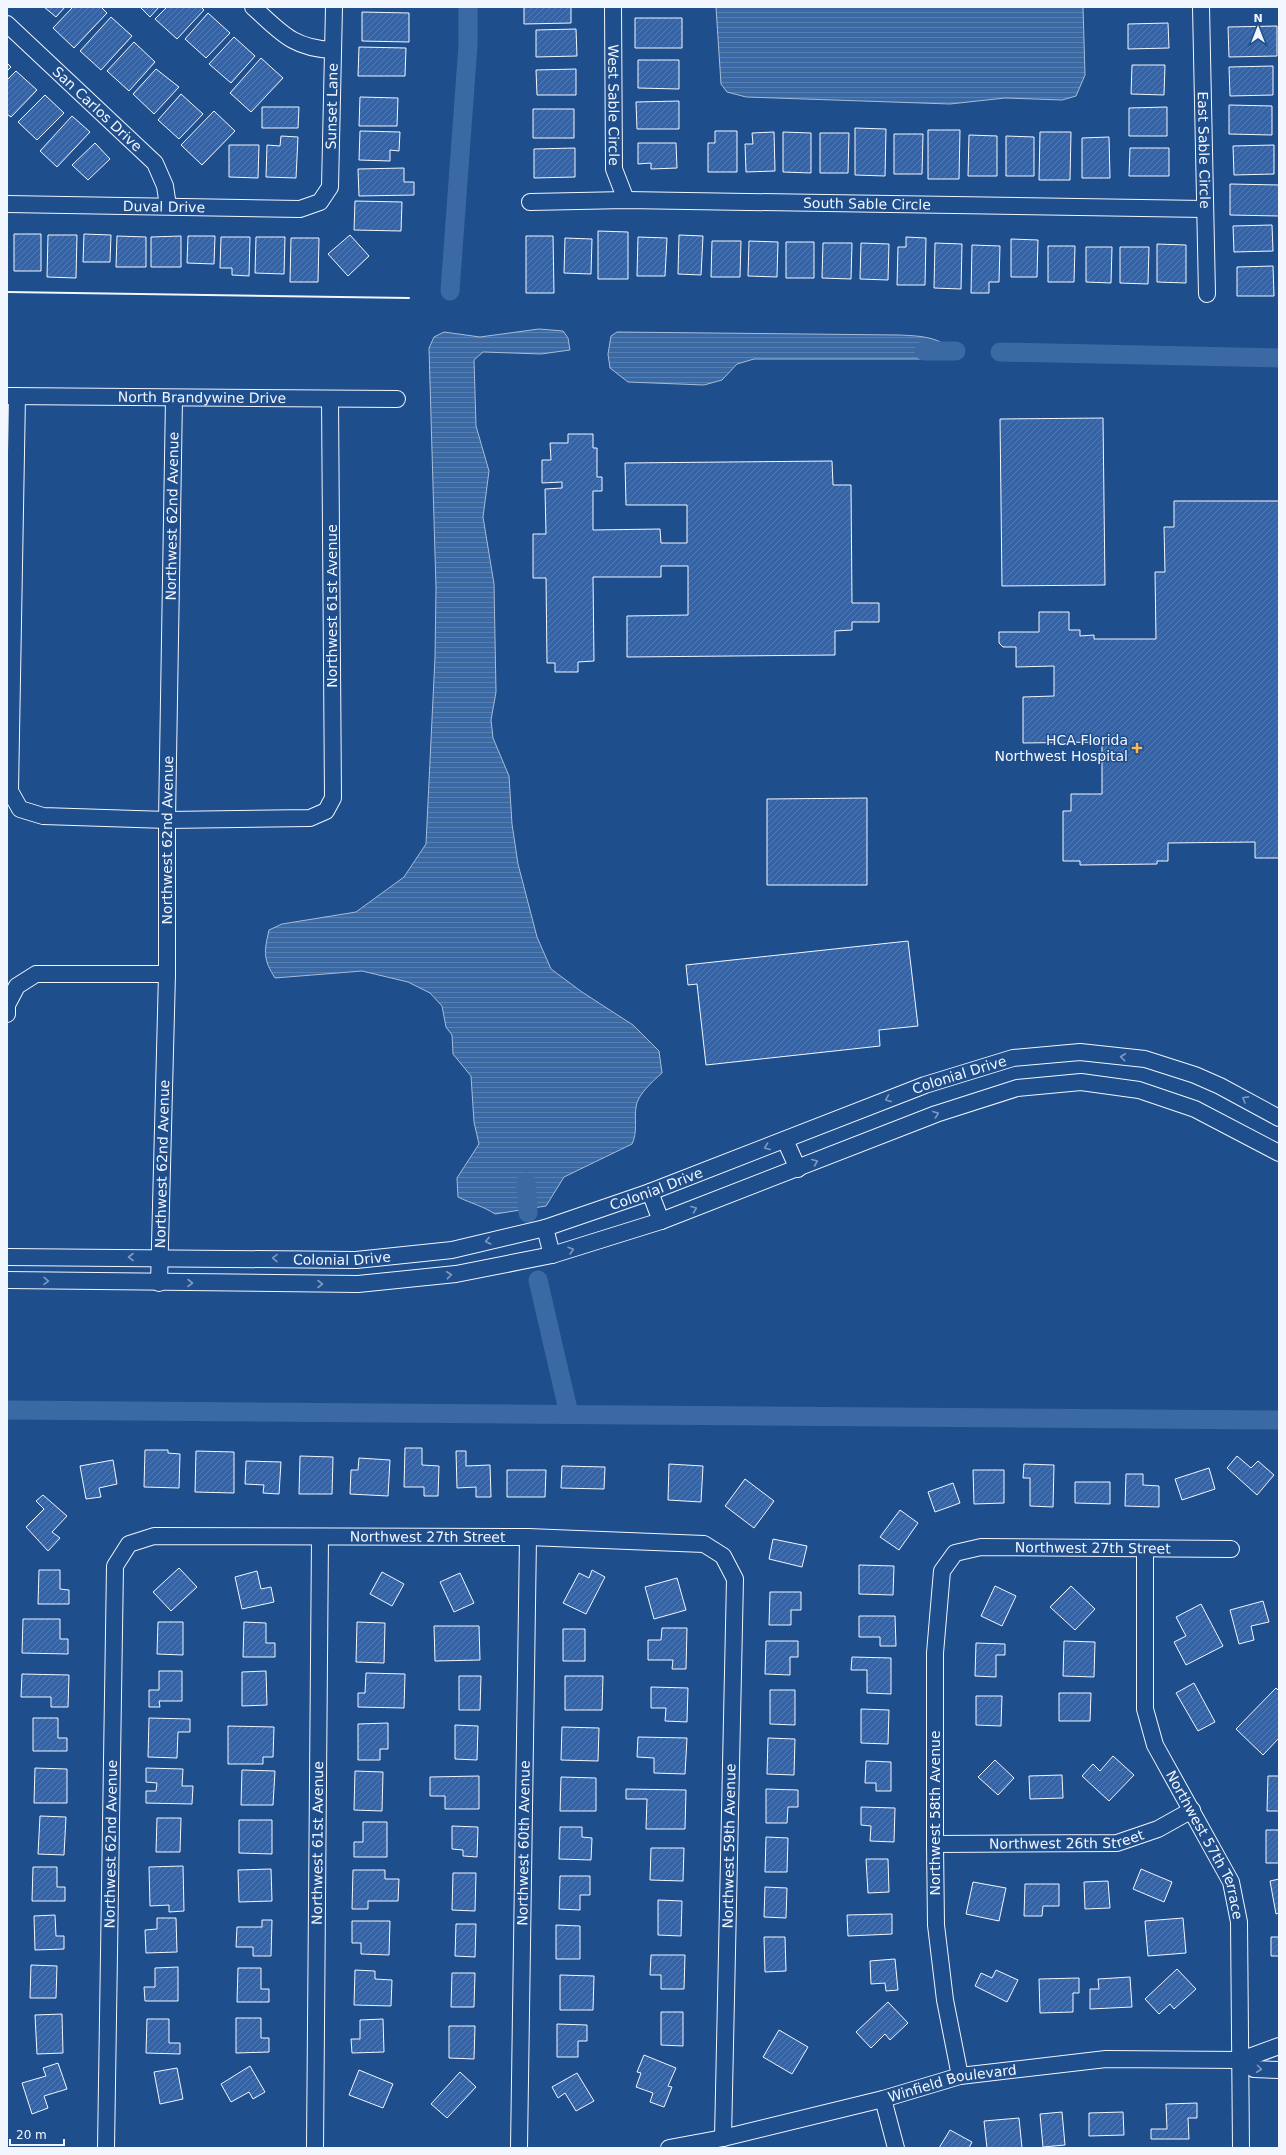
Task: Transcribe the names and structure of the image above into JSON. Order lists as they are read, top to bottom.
{
  "streets": {
    "street": [
      "West Sable Circle",
      "Sunset Lane",
      "San Carlos Drive",
      "East Sable Circle",
      "South Sable Circle",
      "Duval Drive",
      "North Brandywine Drive",
      "Northwest 62nd Avenue",
      "Northwest 61st Avenue",
      "Colonial Drive",
      "Northwest 27th Street",
      "Northwest 58th Avenue",
      "Northwest 26th Street",
      "Northwest 60th Avenue",
      "Northwest 59th Avenue",
      "Northwest 57th Terrace",
      "Winfield Boulevard"
    ]
  },
  "crossings": [
    ["West Sable Circle", "South Sable Circle"],
    ["Sunset Lane", "Duval Drive"],
    ["San Carlos Drive", "Duval Drive"],
    ["East Sable Circle", "South Sable Circle"],
    ["North Brandywine Drive", "Northwest 62nd Avenue"],
    ["North Brandywine Drive", "Northwest 61st Avenue"],
    ["Northwest 62nd Avenue", "Northwest 61st Avenue"],
    ["Northwest 62nd Avenue", "Colonial Drive"],
    ["Northwest 62nd Avenue", "Northwest 27th Street"],
    ["Northwest 61st Avenue", "Northwest 27th Street"],
    ["Northwest 27th Street", "Northwest 58th Avenue"],
    ["Northwest 27th Street", "Northwest 60th Avenue"],
    ["Northwest 27th Street", "Northwest 59th Avenue"],
    ["Northwest 27th Street", "Northwest 57th Terrace"],
    ["Northwest 58th Avenue", "Northwest 26th Street"],
    ["Northwest 58th Avenue", "Winfield Boulevard"],
    ["Northwest 26th Street", "Northwest 57th Terrace"],
    ["Northwest 59th Avenue", "Winfield Boulevard"],
    ["Northwest 57th Terrace", "Winfield Boulevard"]
  ],
  "places": {
    "health": ["HCA Florida Northwest Hospital"]
  },
  "scale_bar": "20 m",
  "north": "top"
}
